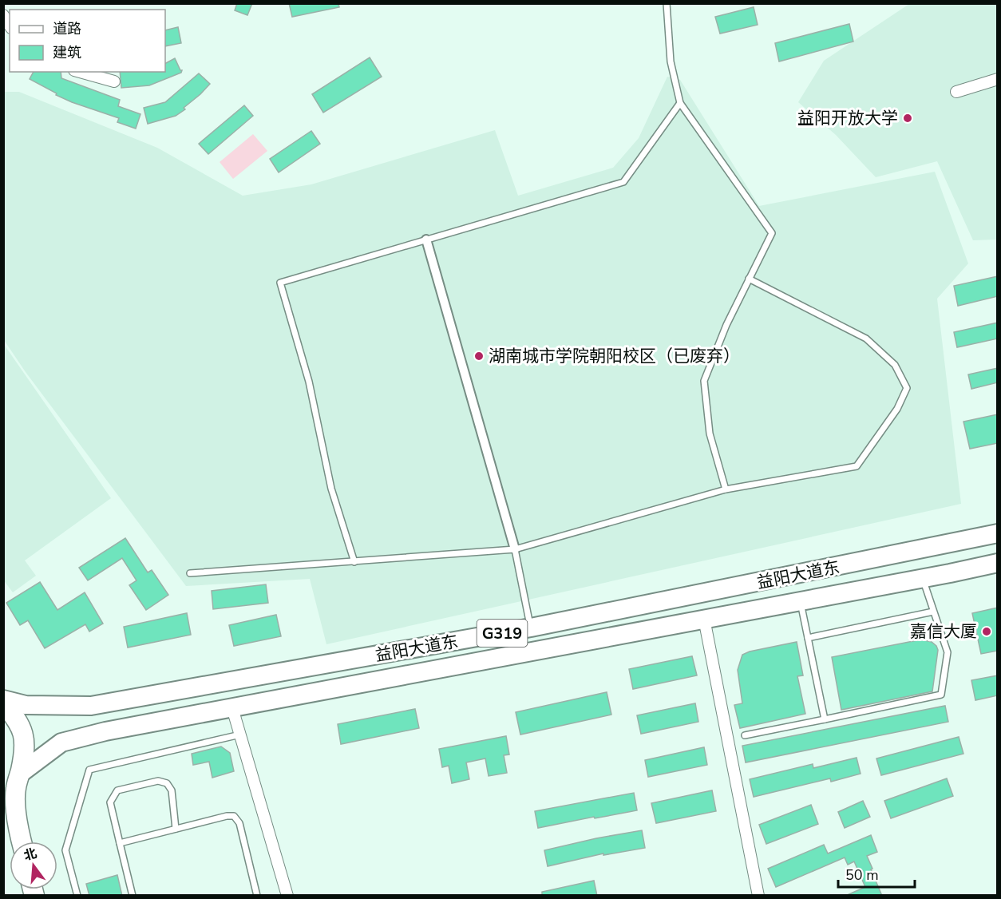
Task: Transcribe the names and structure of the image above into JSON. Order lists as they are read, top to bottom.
{
  "streets": {
    "main road": ["益阳大道东", "G319"]
  },
  "places": ["益阳开放大学", "湖南城市学院朝阳校区（已废弃）", "嘉信大厦"],
  "legend": ["道路", "建筑"],
  "scale_bar": "50 m",
  "north": "top"
}
